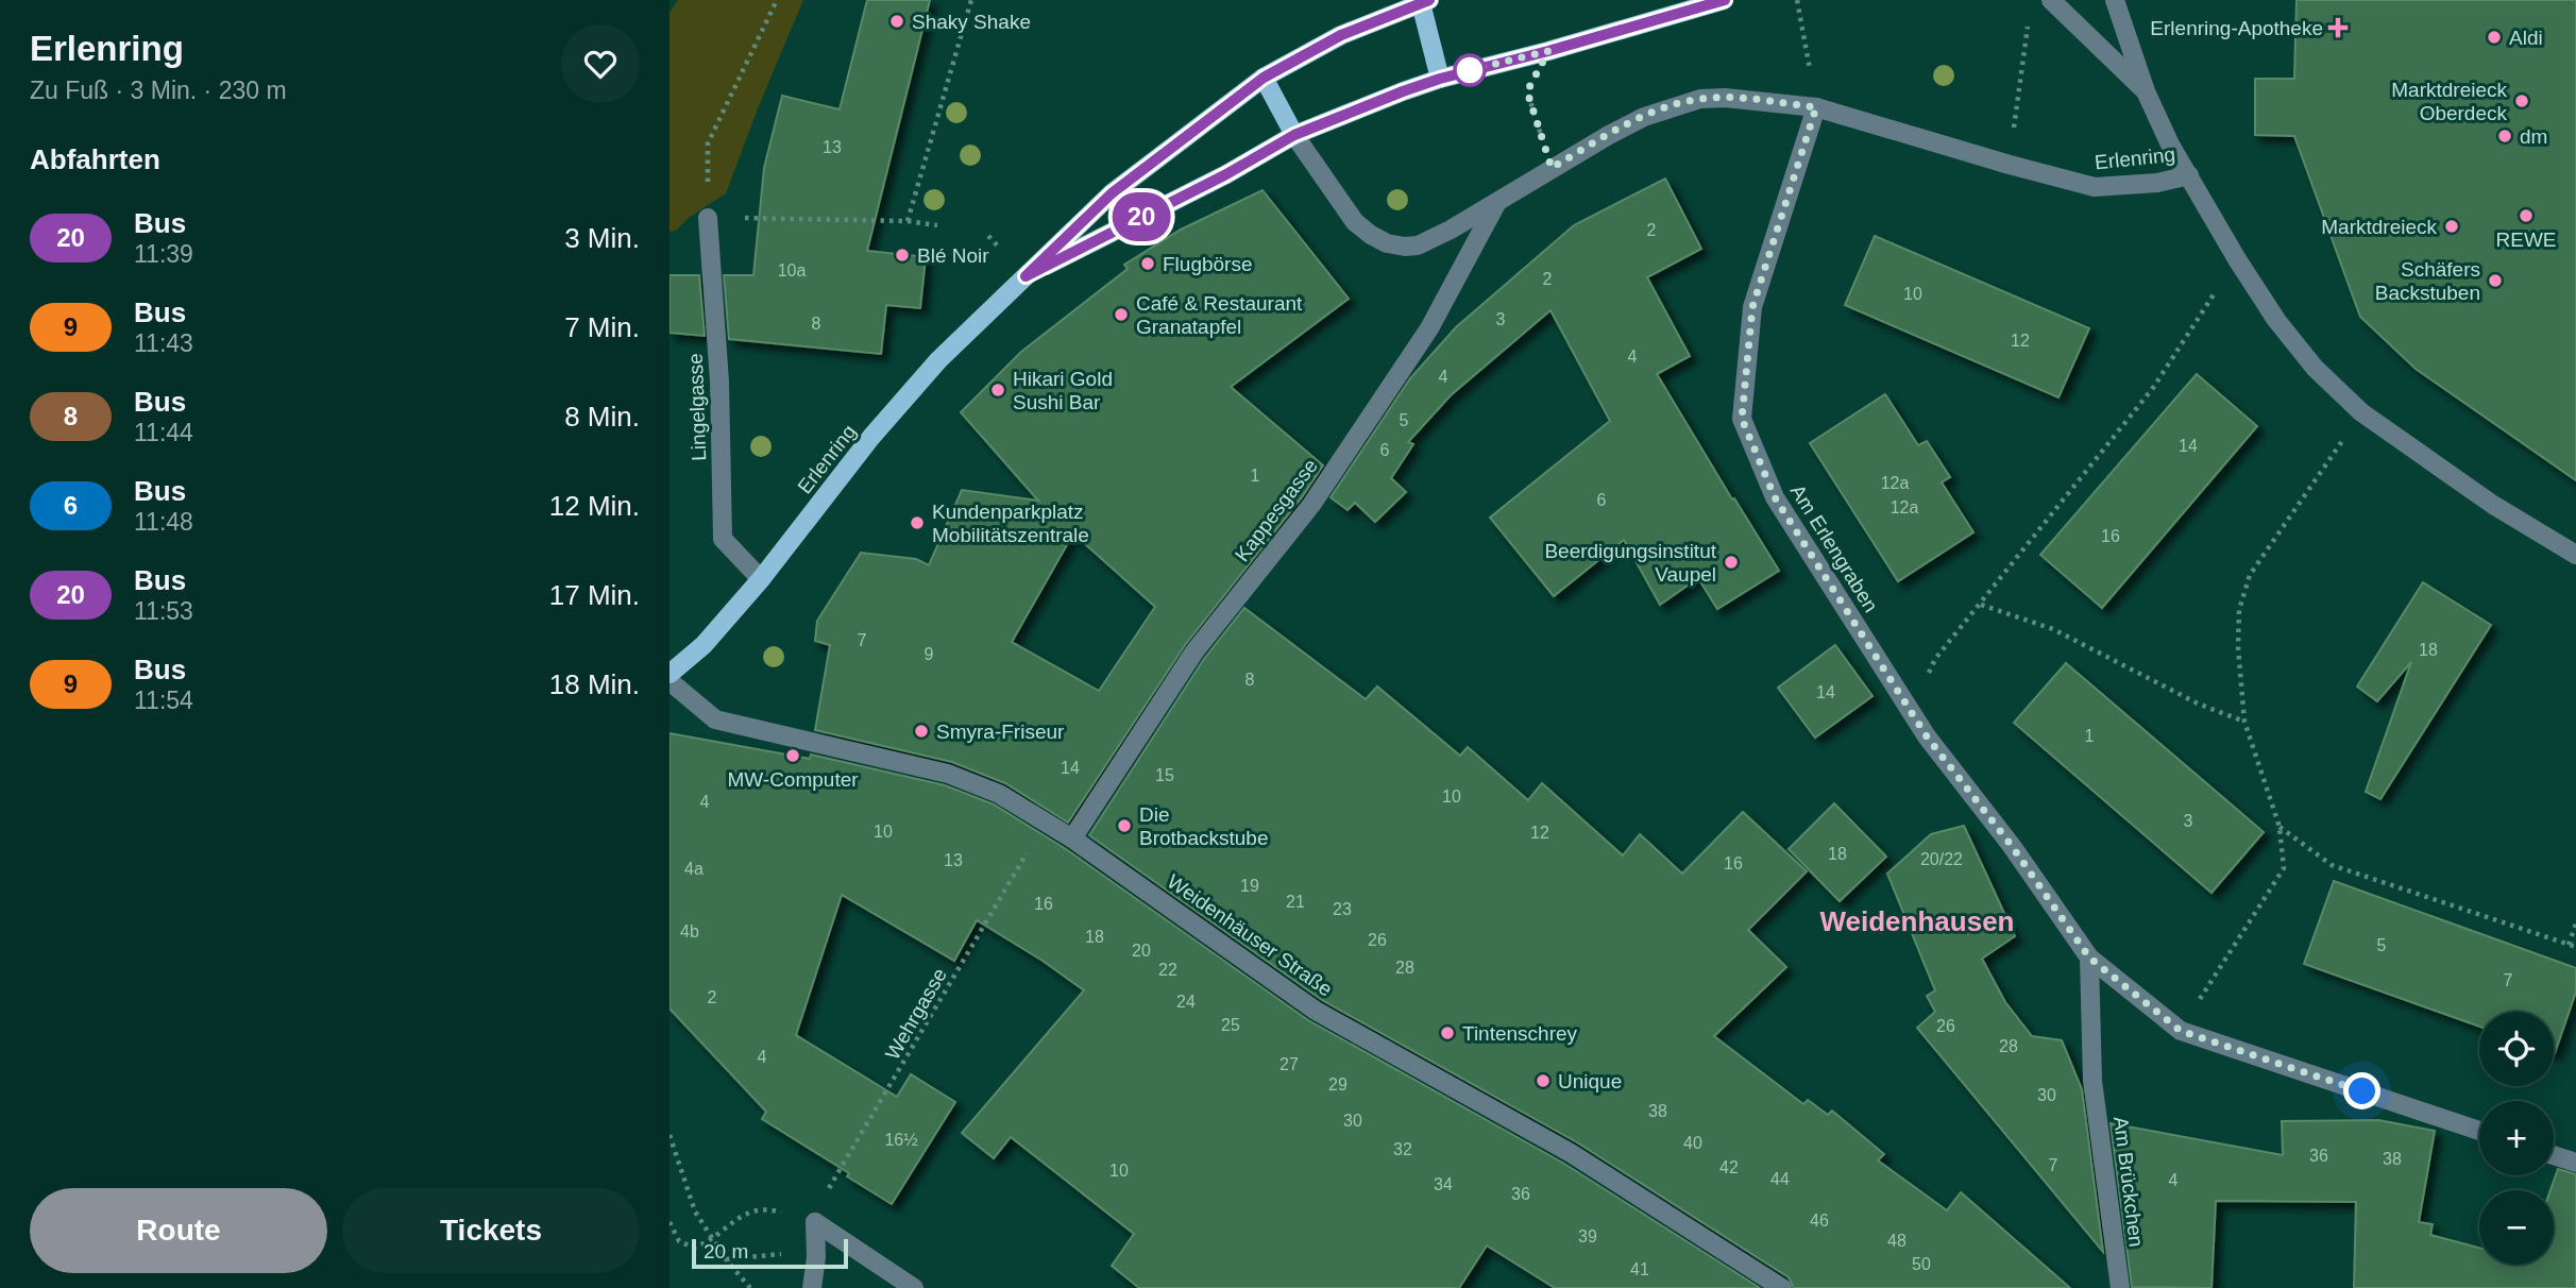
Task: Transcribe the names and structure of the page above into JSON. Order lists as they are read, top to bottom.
{
  "streets": {
    "main road": ["Erlenring"],
    "street": [
      "Lingelgasse",
      "Kappesgasse",
      "Am Erlengraben",
      "Weidenhäuser Straße",
      "Am Brückchen"
    ],
    "path": ["Wehrgasse"]
  },
  "crossings": [
    ["Erlenring", "Lingelgasse"],
    ["Erlenring", "Kappesgasse"],
    ["Erlenring", "Am Erlengraben"],
    ["Kappesgasse", "Weidenhäuser Straße"],
    ["Am Erlengraben", "Am Brückchen"],
    ["Weidenhäuser Straße", "Wehrgasse"]
  ],
  "districts": ["Weidenhausen"],
  "places": {
    "other": [
      "Shaky Shake",
      "Aldi",
      "Marktdreieck Oberdeck",
      "dm",
      "REWE",
      "Marktdreieck",
      "Blé Noir",
      "Flugbörse",
      "Schäfers Backstuben",
      "Café & Restaurant Granatapfel",
      "Hikari Gold Sushi Bar",
      "Kundenparkplatz Mobilitätszentrale",
      "Beerdigungsinstitut Vaupel",
      "Smyra-Friseur",
      "MW-Computer",
      "Die Brotbackstube",
      "Tintenschrey",
      "Unique"
    ],
    "health": ["Erlenring-Apotheke"]
  },
  "lines": ["bus line 20"],
  "house_numbers": [
    "13",
    "2",
    "10a",
    "2",
    "10",
    "3",
    "8",
    "12",
    "4",
    "4",
    "5",
    "14",
    "6",
    "1",
    "12a",
    "6",
    "12a",
    "16",
    "7",
    "18",
    "9",
    "8",
    "14",
    "1",
    "14",
    "15",
    "10",
    "4",
    "3",
    "10",
    "12",
    "18",
    "20/22",
    "13",
    "16",
    "4a",
    "19",
    "21",
    "16",
    "23",
    "4b",
    "18",
    "26",
    "5",
    "20",
    "28",
    "22",
    "7",
    "2",
    "24",
    "25",
    "26",
    "28",
    "4",
    "27",
    "29",
    "30",
    "38",
    "30",
    "16½",
    "40",
    "32",
    "36",
    "38",
    "7",
    "42",
    "10",
    "44",
    "4",
    "34",
    "36",
    "46",
    "39",
    "48",
    "50",
    "41"
  ],
  "scale_bar": "20 m",
  "page": {
    "heading": [
      ["Erlenring", "Zu Fuß · 3 Min. · 230 m"],
      "Abfahrten"
    ],
    "on_map": "20",
    "list": [
      {
        "mark": "20",
        "name": "Bus",
        "note": "11:39",
        "value": "3 Min."
      },
      {
        "mark": "9",
        "name": "Bus",
        "note": "11:43",
        "value": "7 Min."
      },
      {
        "mark": "8",
        "name": "Bus",
        "note": "11:44",
        "value": "8 Min."
      },
      {
        "mark": "6",
        "name": "Bus",
        "note": "11:48",
        "value": "12 Min."
      },
      {
        "mark": "20",
        "name": "Bus",
        "note": "11:53",
        "value": "17 Min."
      },
      {
        "mark": "9",
        "name": "Bus",
        "note": "11:54",
        "value": "18 Min."
      }
    ],
    "map_buttons": ["+", "−"],
    "buttons": ["Route", "Tickets"],
    "scale": "20 m"
  }
}
